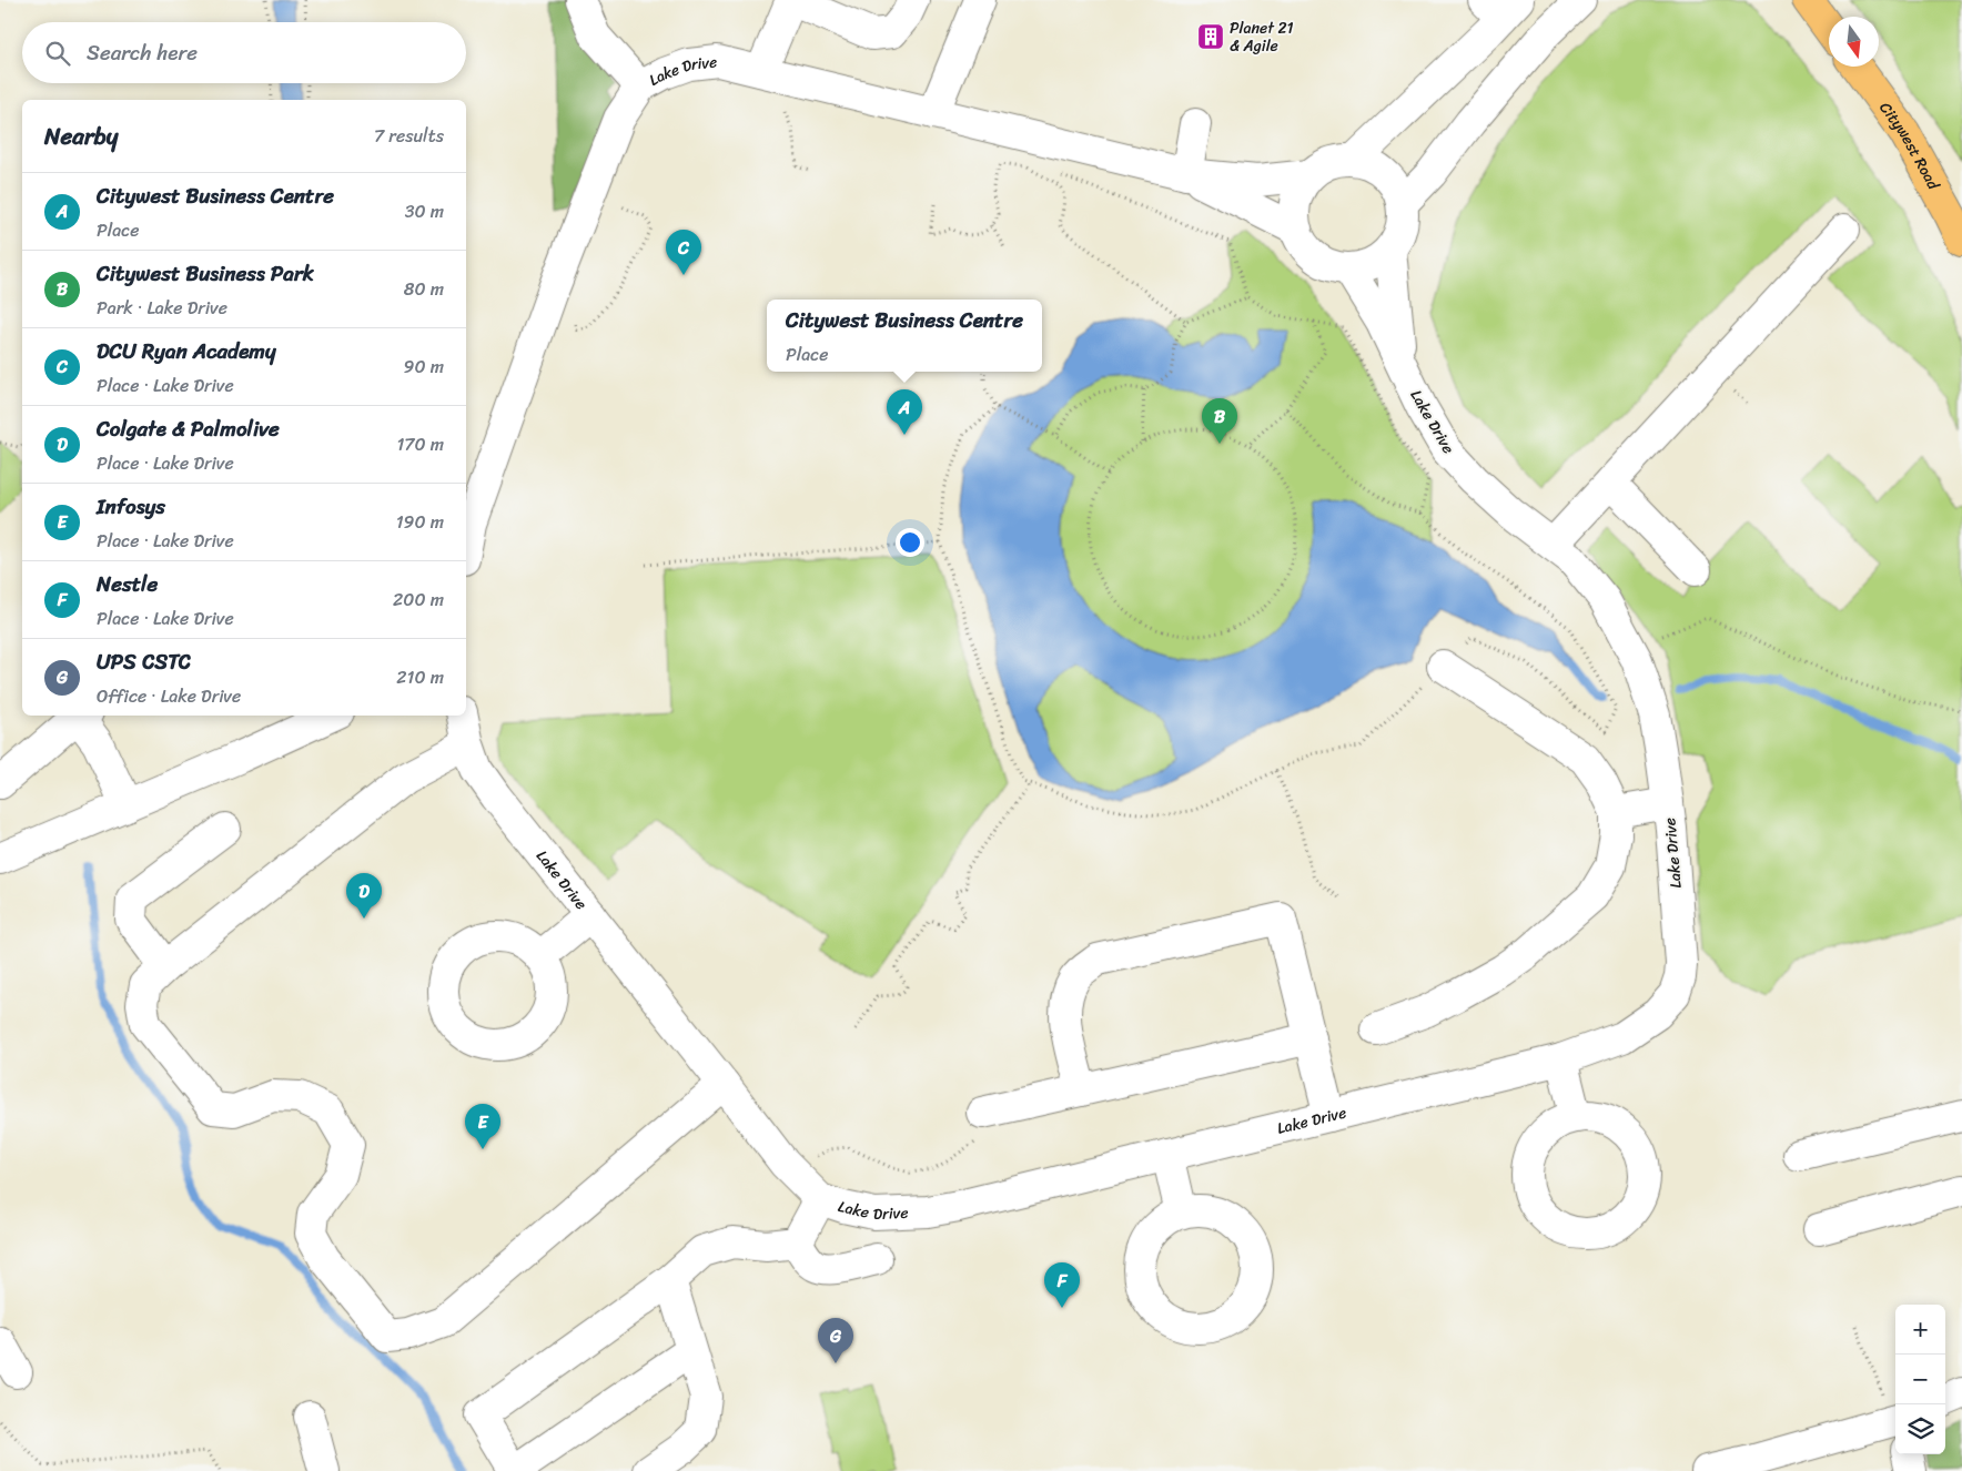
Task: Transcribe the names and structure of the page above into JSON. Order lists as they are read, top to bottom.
{
  "streets": {
    "main road": ["Citywest Road"],
    "street": ["Lake Drive"]
  },
  "places": {
    "building": ["Planet 21 & Agile"]
  },
  "north": "bottom",
  "page": {
    "search": "Search here",
    "heading": ["Nearby", "7 results"],
    "list": [
      {
        "mark": "A",
        "name": "Citywest Business Centre",
        "note": "Place",
        "value": "30 m"
      },
      {
        "mark": "B",
        "name": "Citywest Business Park",
        "note": "Park · Lake Drive",
        "value": "80 m"
      },
      {
        "mark": "C",
        "name": "DCU Ryan Academy",
        "note": "Place · Lake Drive",
        "value": "90 m"
      },
      {
        "mark": "D",
        "name": "Colgate & Palmolive",
        "note": "Place · Lake Drive",
        "value": "170 m"
      },
      {
        "mark": "E",
        "name": "Infosys",
        "note": "Place · Lake Drive",
        "value": "190 m"
      },
      {
        "mark": "F",
        "name": "Nestle",
        "note": "Place · Lake Drive",
        "value": "200 m"
      },
      {
        "mark": "G",
        "name": "UPS CSTC",
        "note": "Office · Lake Drive",
        "value": "210 m"
      }
    ],
    "pins": [
      "C",
      "A",
      "B",
      "D",
      "E",
      "F",
      "G"
    ],
    "popup": ["Citywest Business Centre", "Place"],
    "map_buttons": ["+", "−"]
  }
}
